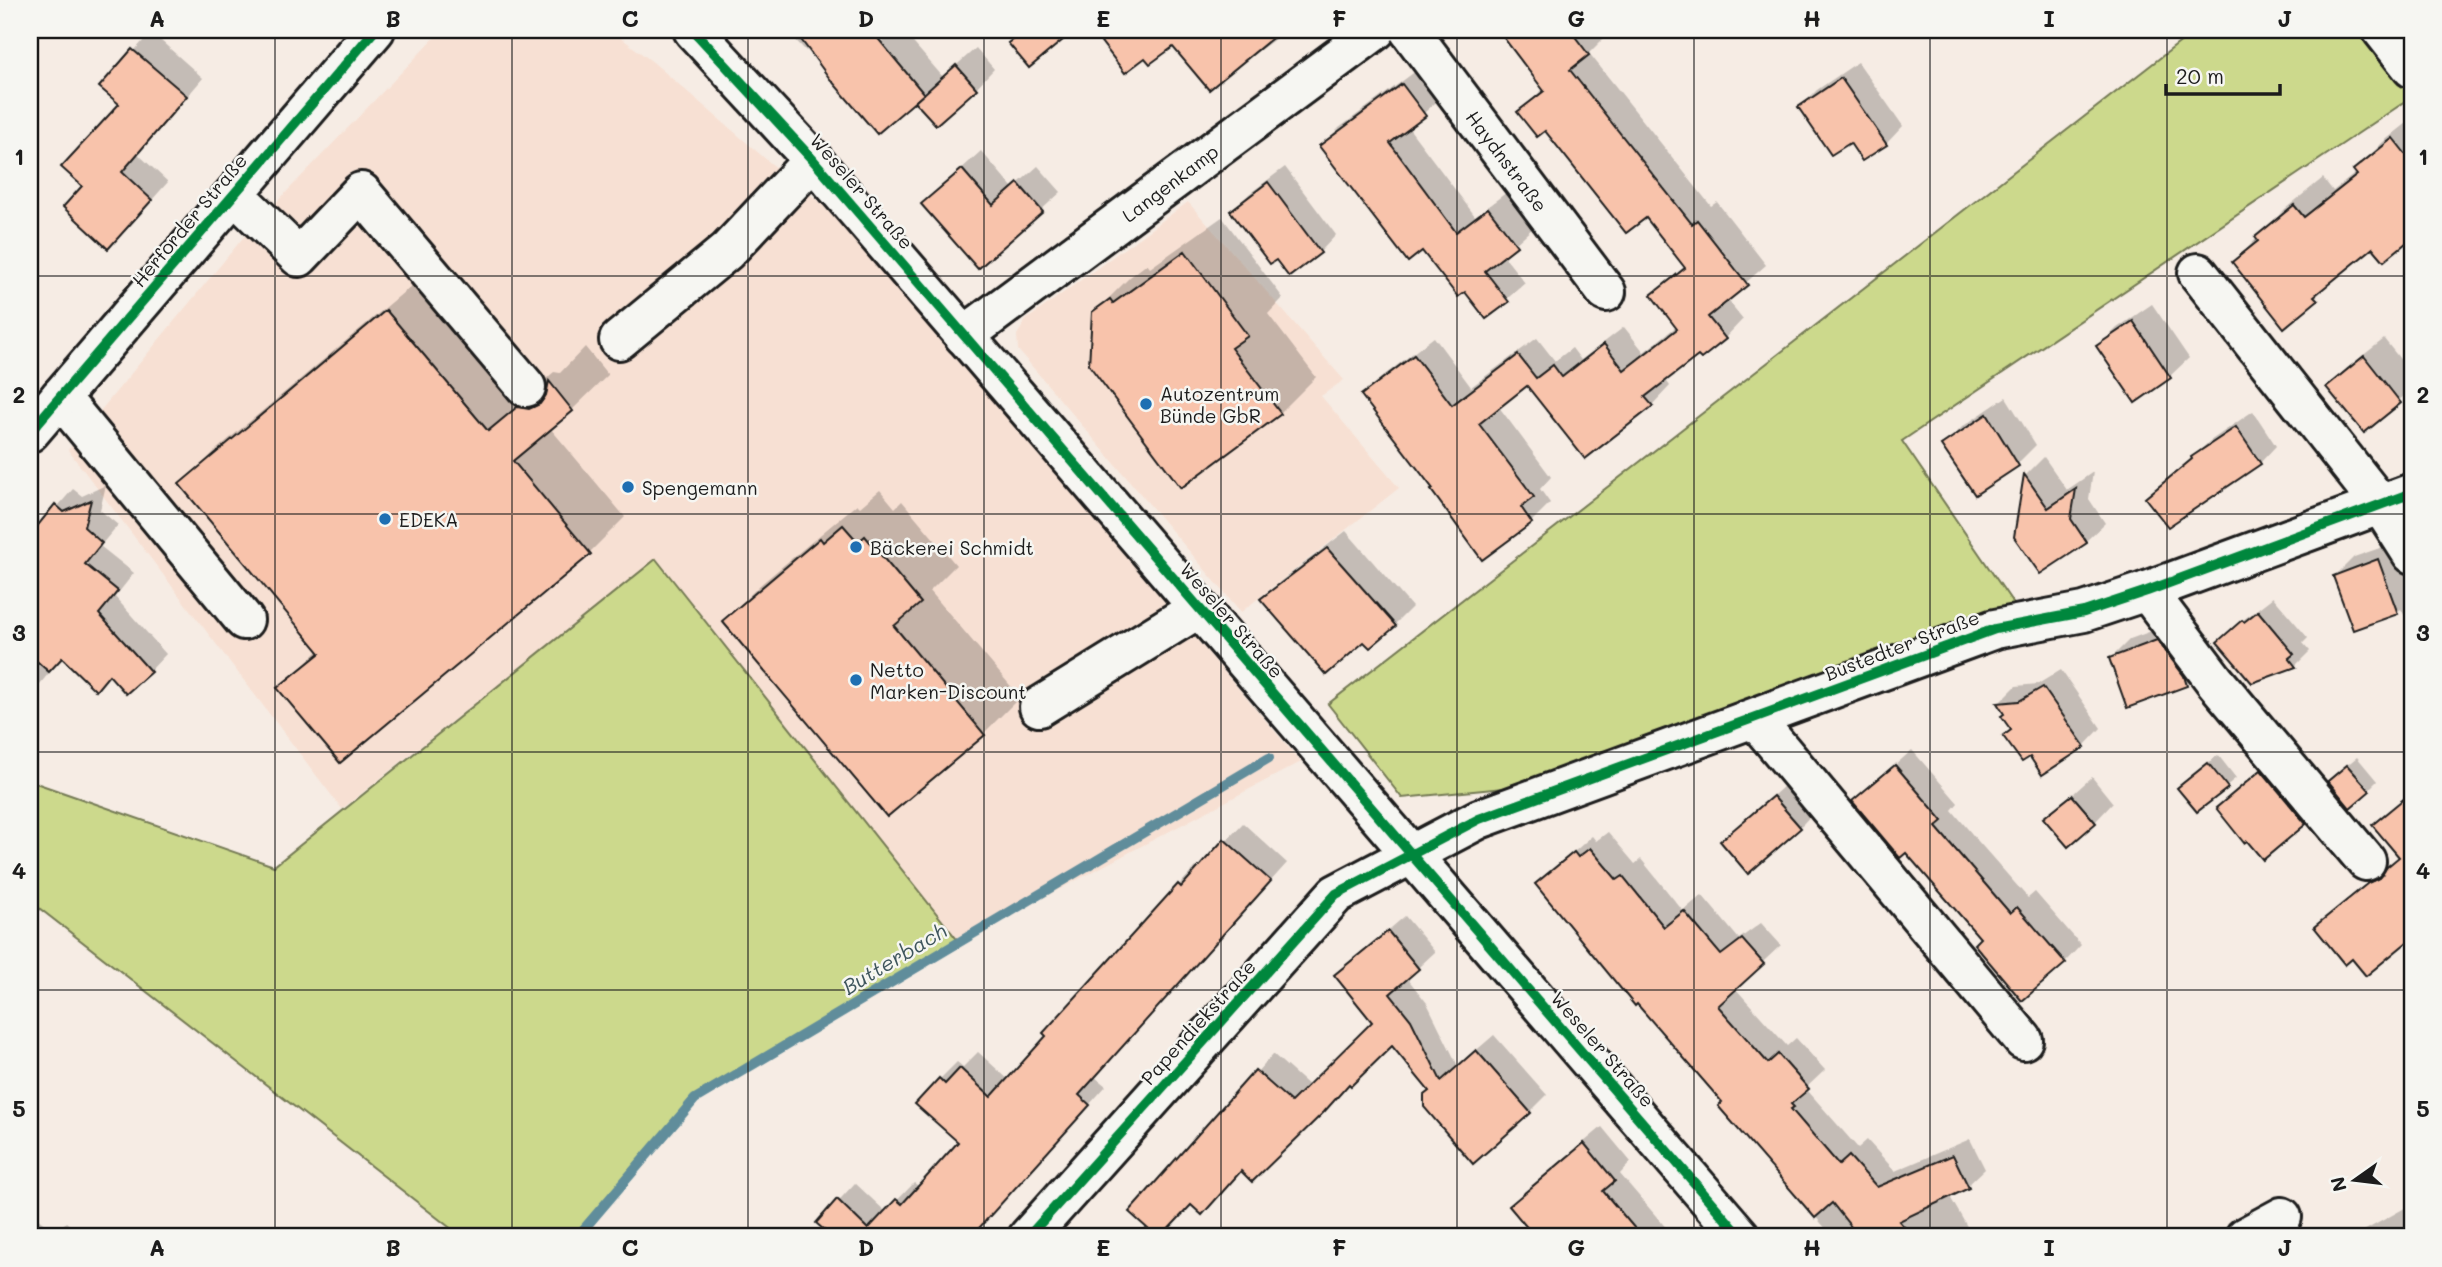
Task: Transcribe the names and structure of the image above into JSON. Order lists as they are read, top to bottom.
{
  "streets": {
    "street": [
      "Haydnstraße",
      "Langenkamp",
      "Weseler Straße",
      "Herforder Straße",
      "Bustedter Straße",
      "Papendiekstraße"
    ]
  },
  "crossings": [
    ["Langenkamp", "Weseler Straße"],
    ["Weseler Straße", "Bustedter Straße"],
    ["Weseler Straße", "Papendiekstraße"],
    ["Bustedter Straße", "Papendiekstraße"]
  ],
  "water": ["Butterbach"],
  "places": [
    "Autozentrum Bünde GbR",
    "Spengemann",
    "EDEKA",
    "Bäckerei Schmidt",
    "Netto Marken-Discount"
  ],
  "scale_bar": "20 m",
  "north": "left",
  "grid": {
    "columns": [
      "A",
      "B",
      "C",
      "D",
      "E",
      "F",
      "G",
      "H",
      "I",
      "J"
    ],
    "rows": [
      "1",
      "2",
      "3",
      "4",
      "5"
    ]
  }
}
